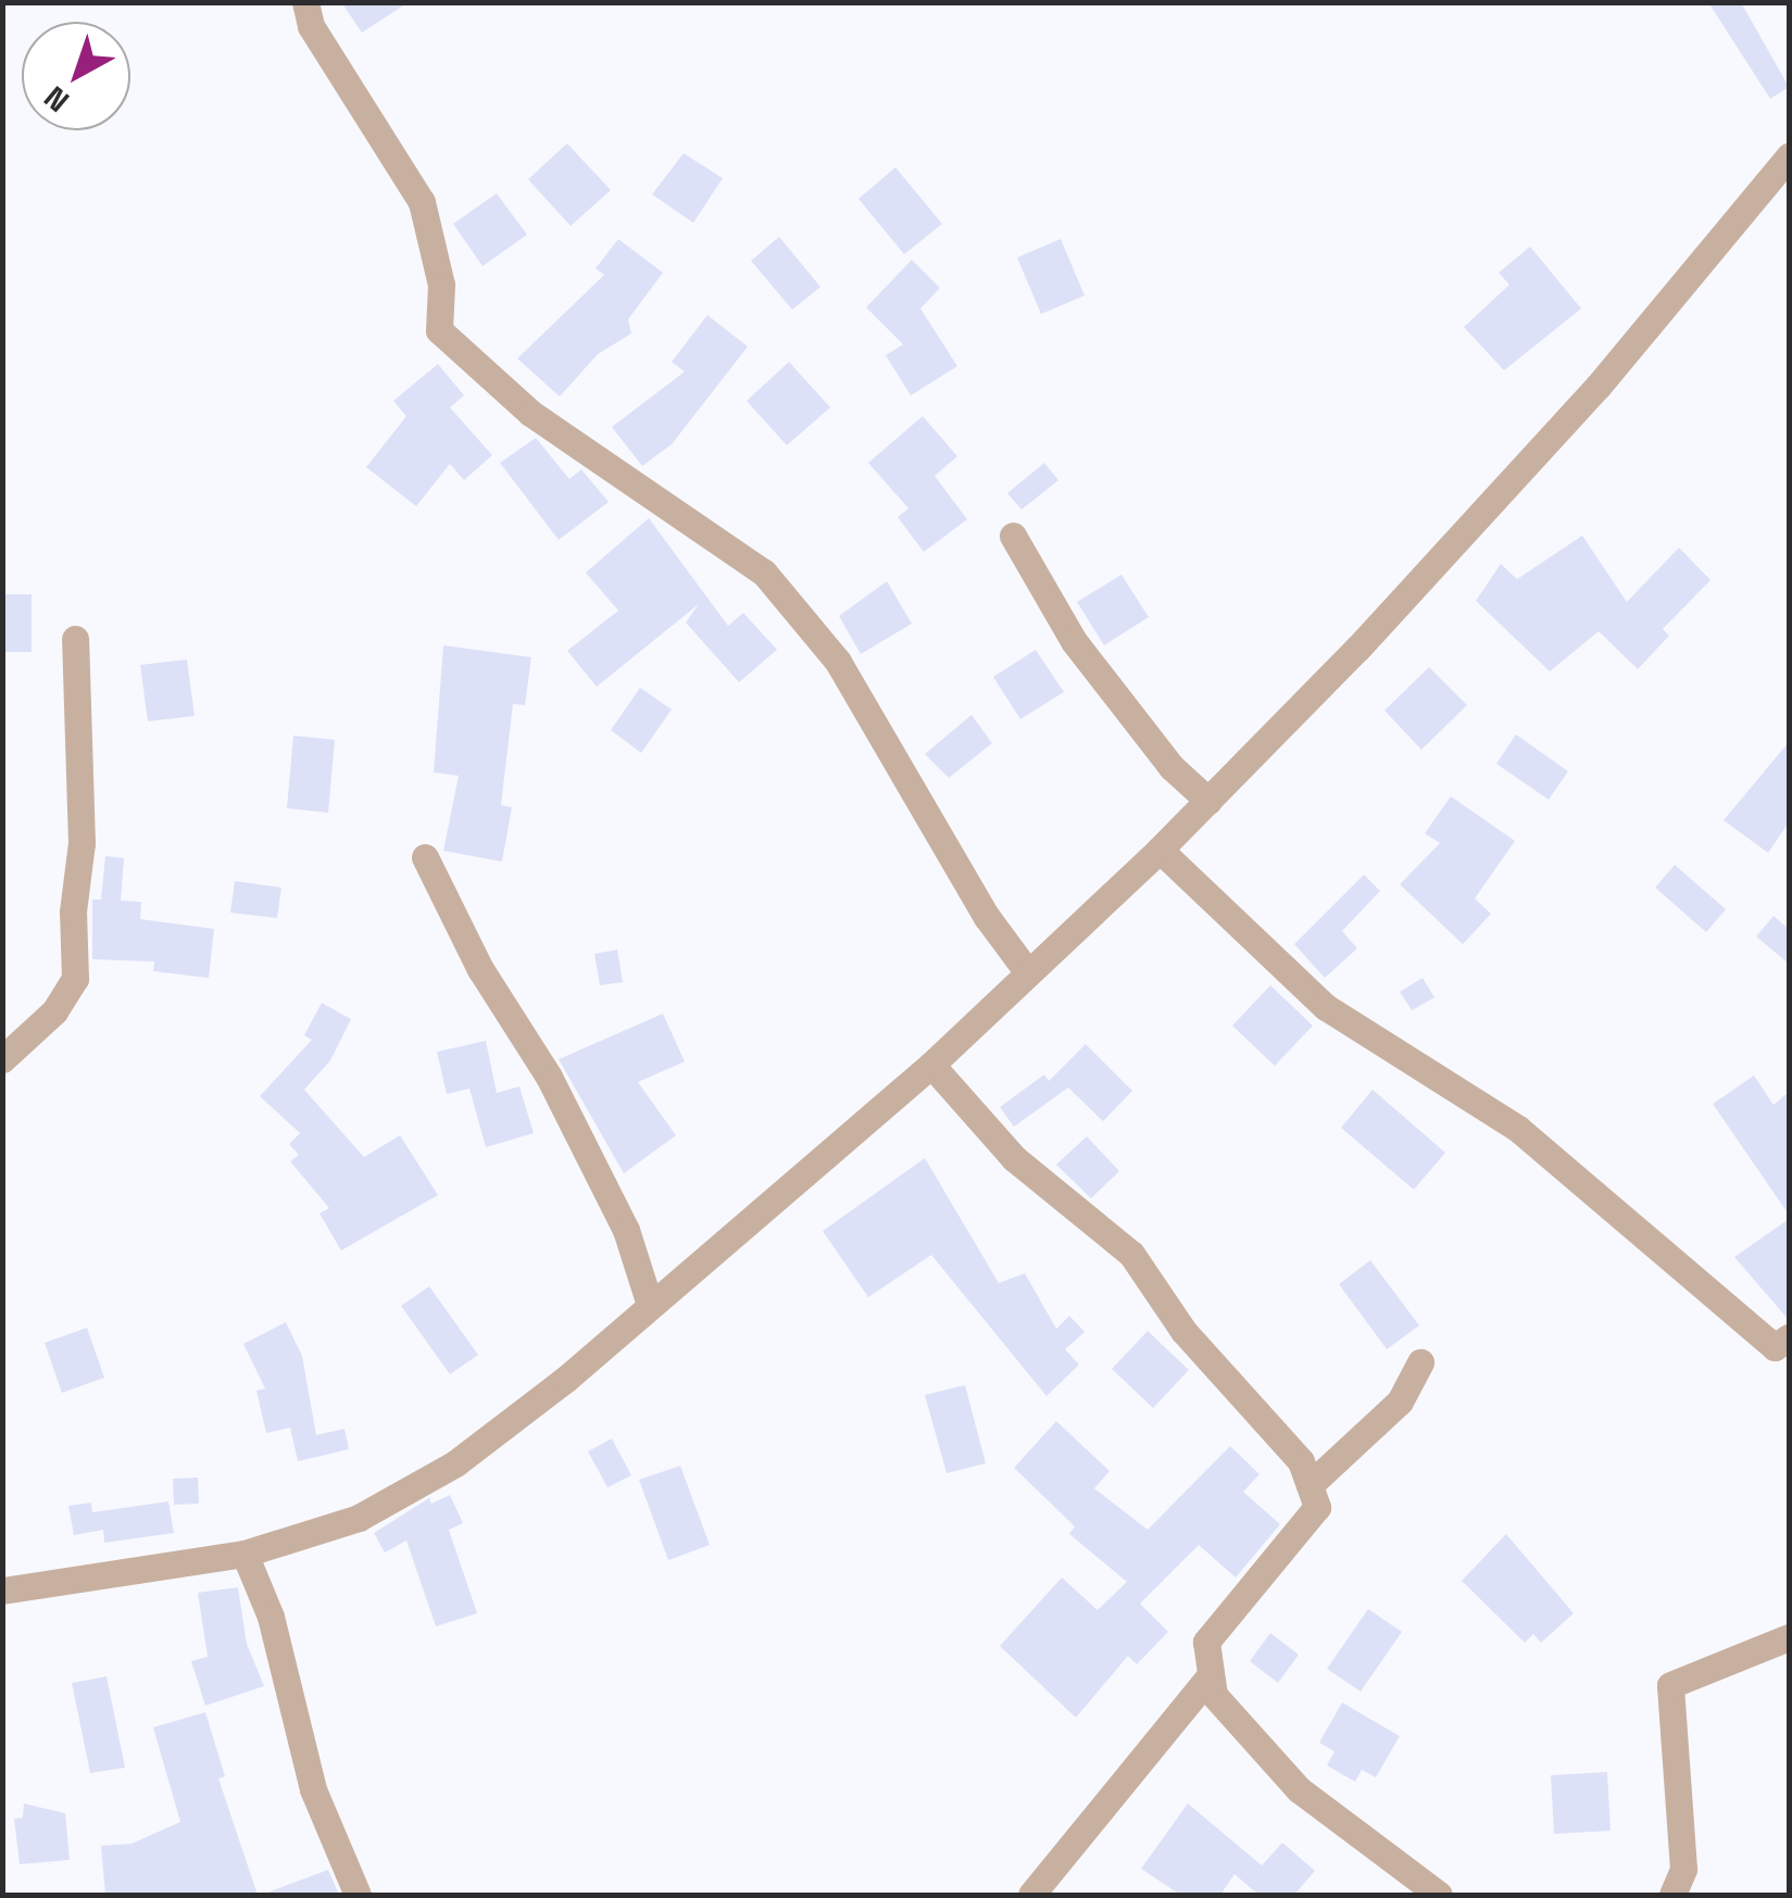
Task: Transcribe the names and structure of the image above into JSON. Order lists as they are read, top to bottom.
{
  "north": "bottom left"
}
